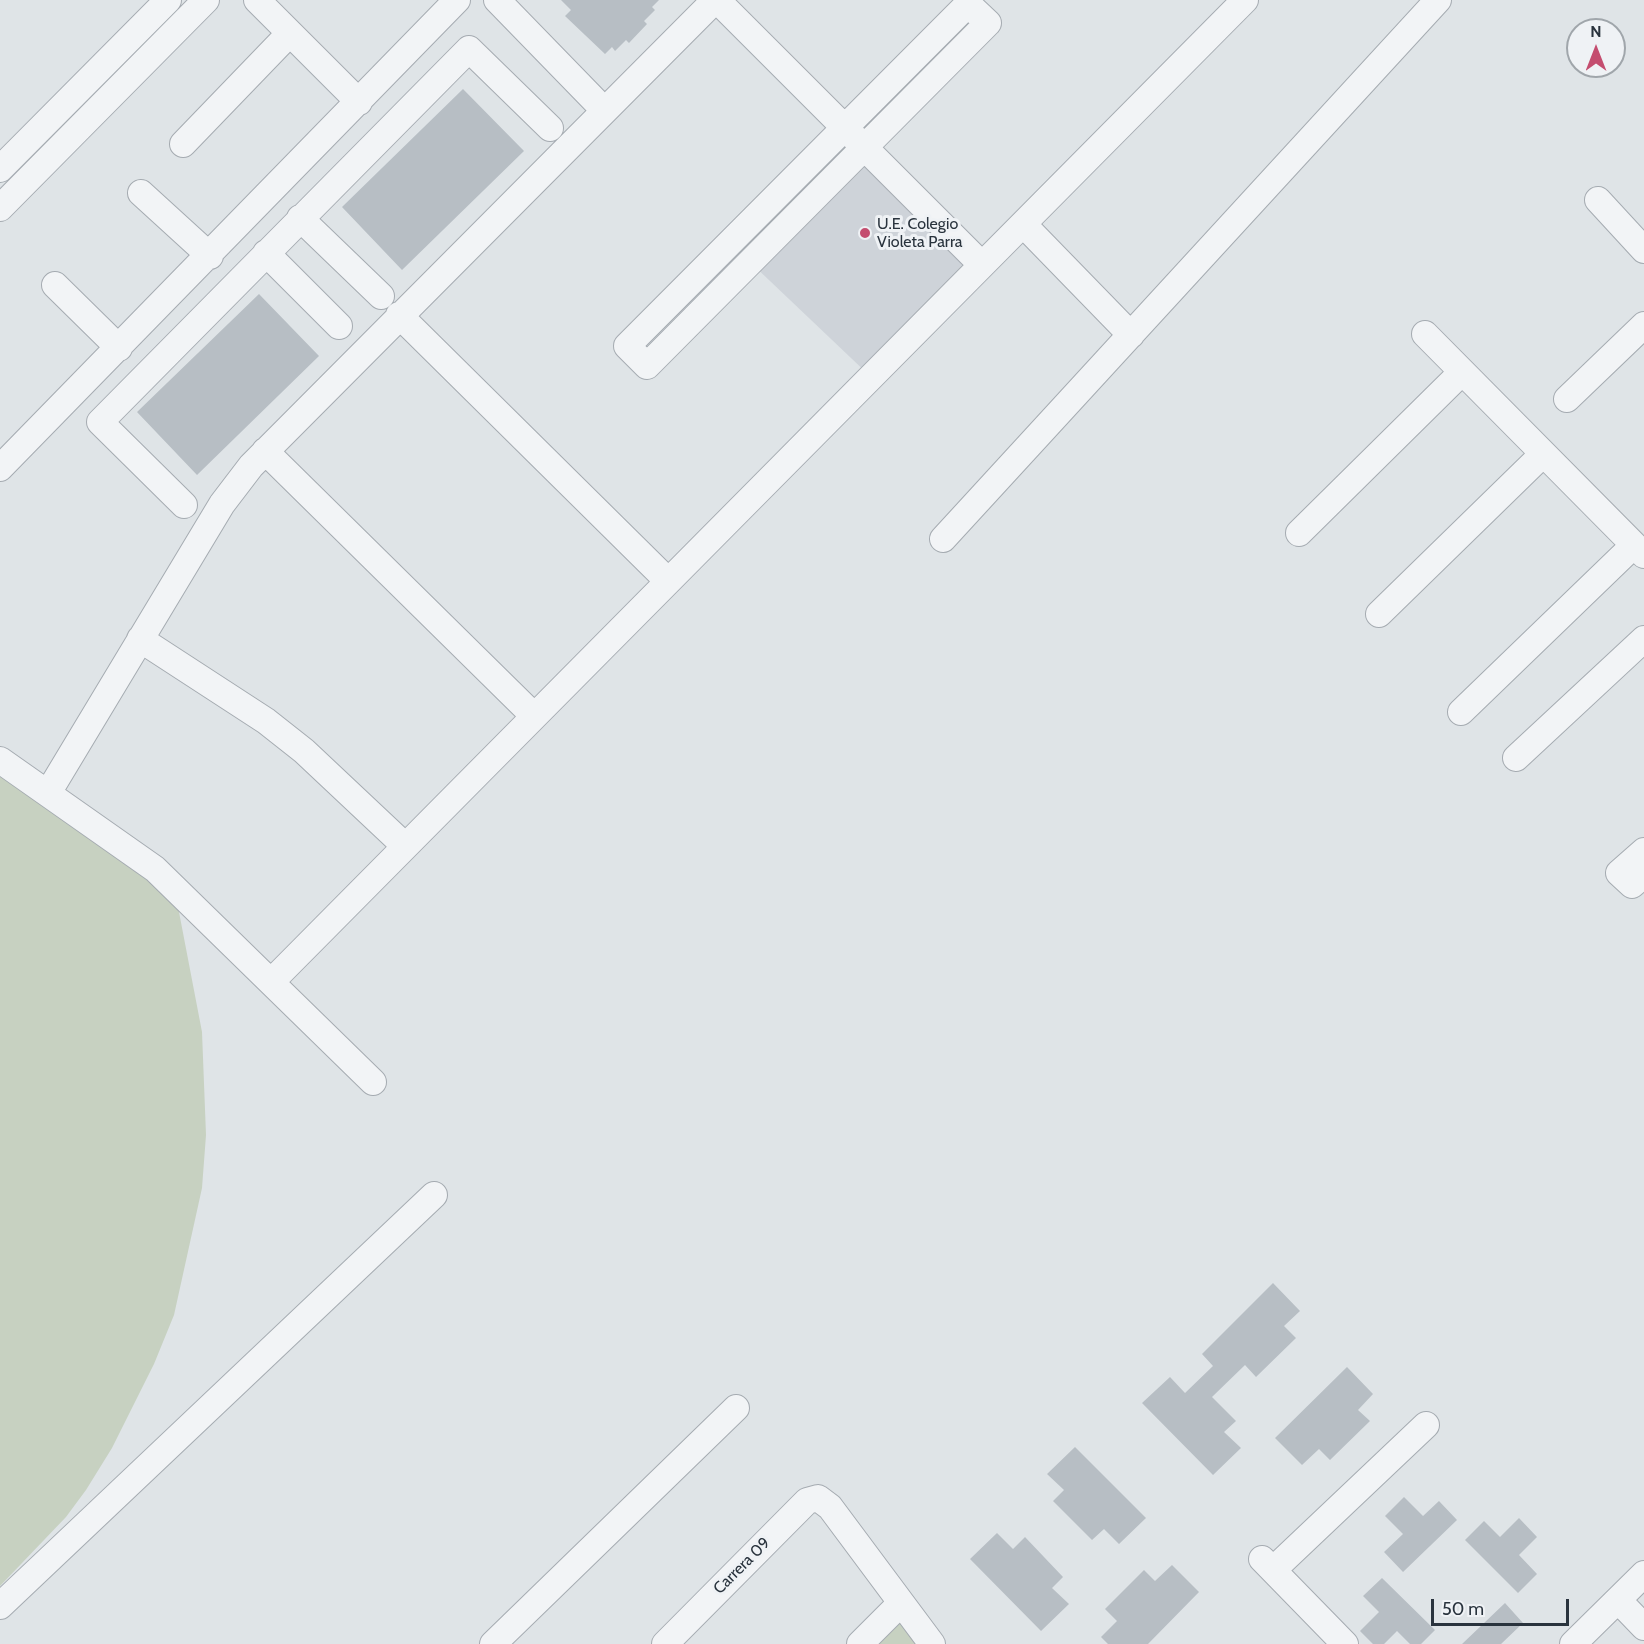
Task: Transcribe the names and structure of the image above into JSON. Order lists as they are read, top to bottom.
{
  "streets": {
    "street": ["Carrera 09"]
  },
  "places": ["U.E. Colegio Violeta Parra"],
  "scale_bar": "50 m",
  "north": "top"
}
